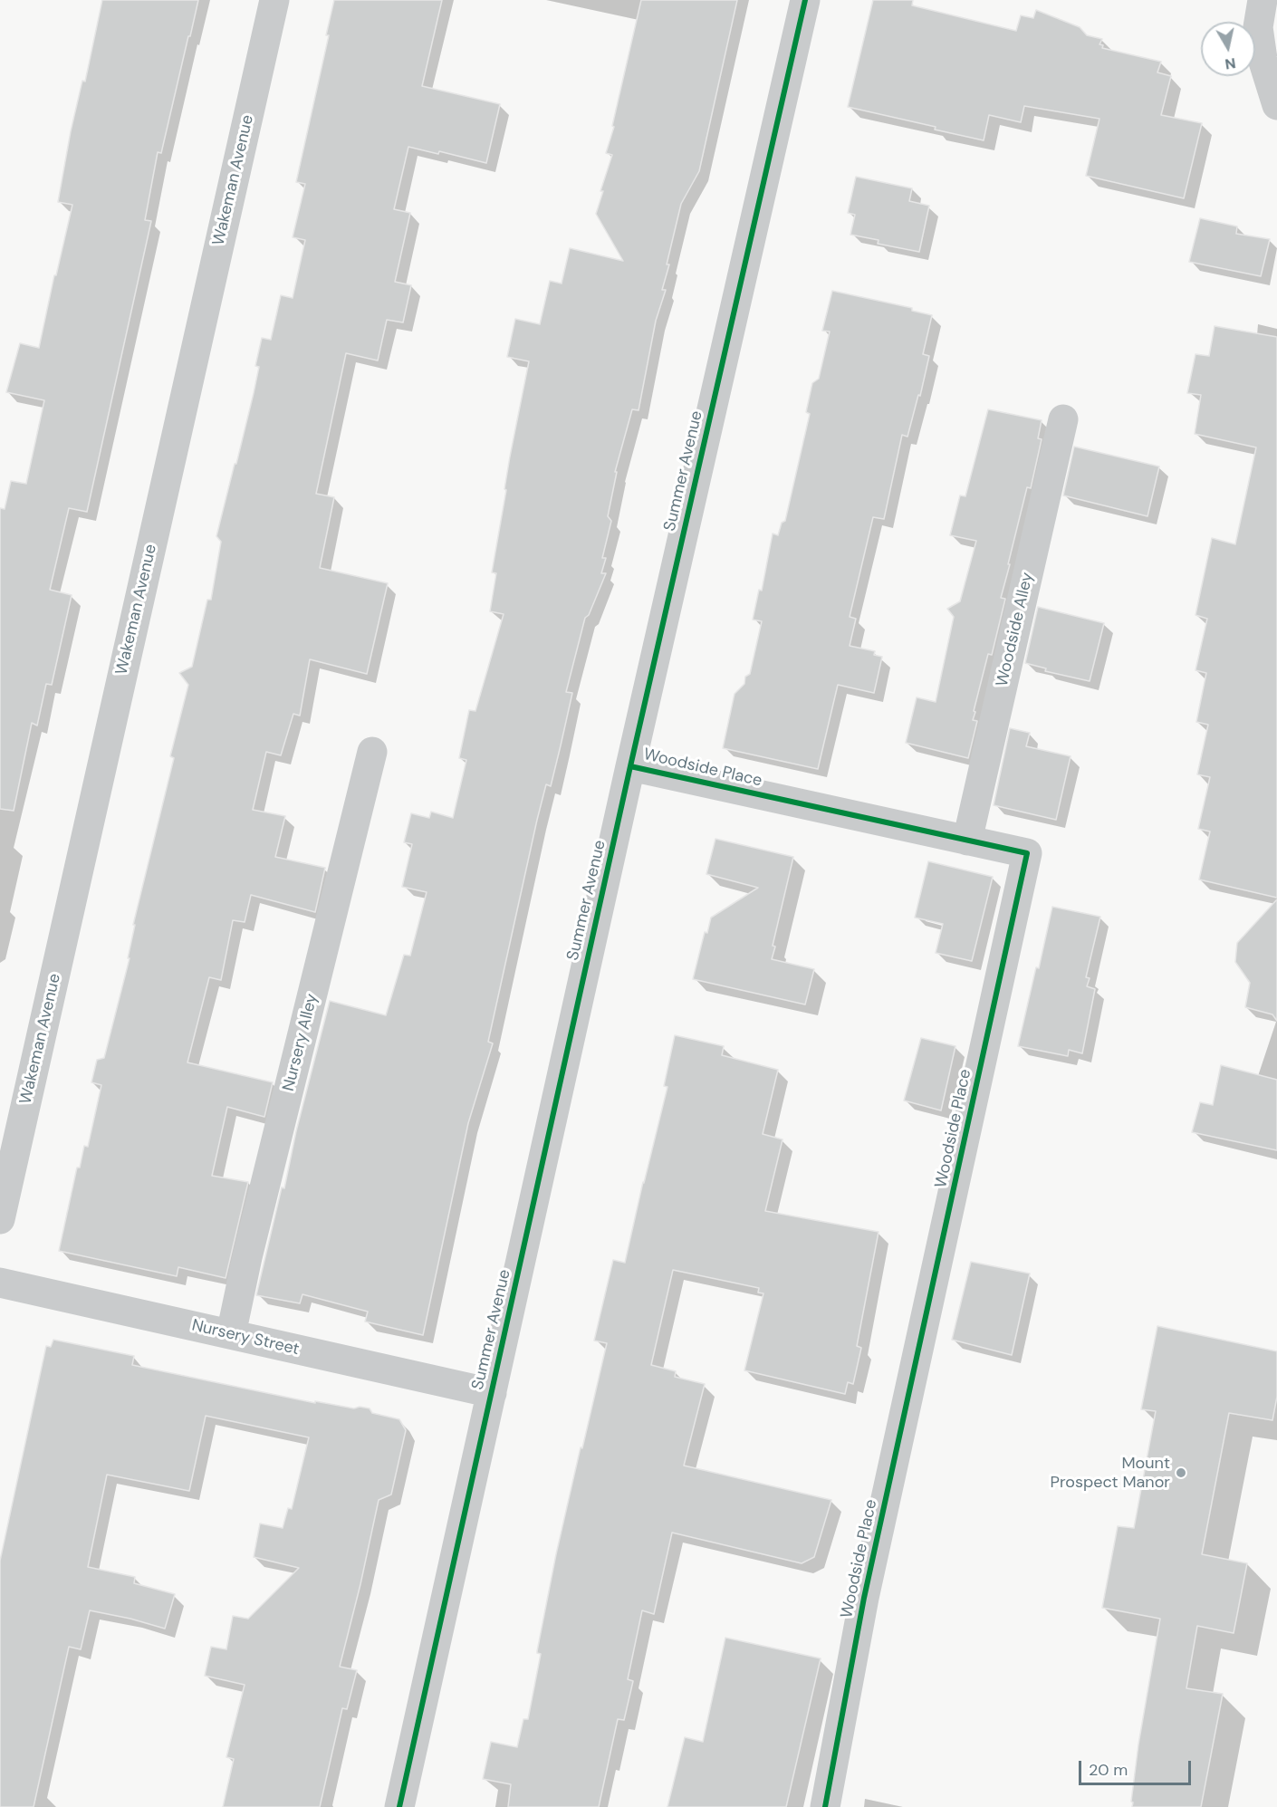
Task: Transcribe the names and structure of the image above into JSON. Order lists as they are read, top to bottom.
{
  "streets": {
    "street": [
      "Wakeman Avenue",
      "Summer Avenue",
      "Woodside Alley",
      "Woodside Place",
      "Nursery Alley",
      "Nursery Street"
    ]
  },
  "crossings": [
    ["Summer Avenue", "Woodside Place"],
    ["Summer Avenue", "Nursery Street"],
    ["Woodside Alley", "Woodside Place"],
    ["Nursery Alley", "Nursery Street"]
  ],
  "places": ["Mount Prospect Manor"],
  "scale_bar": "20 m",
  "north": "bottom"
}
